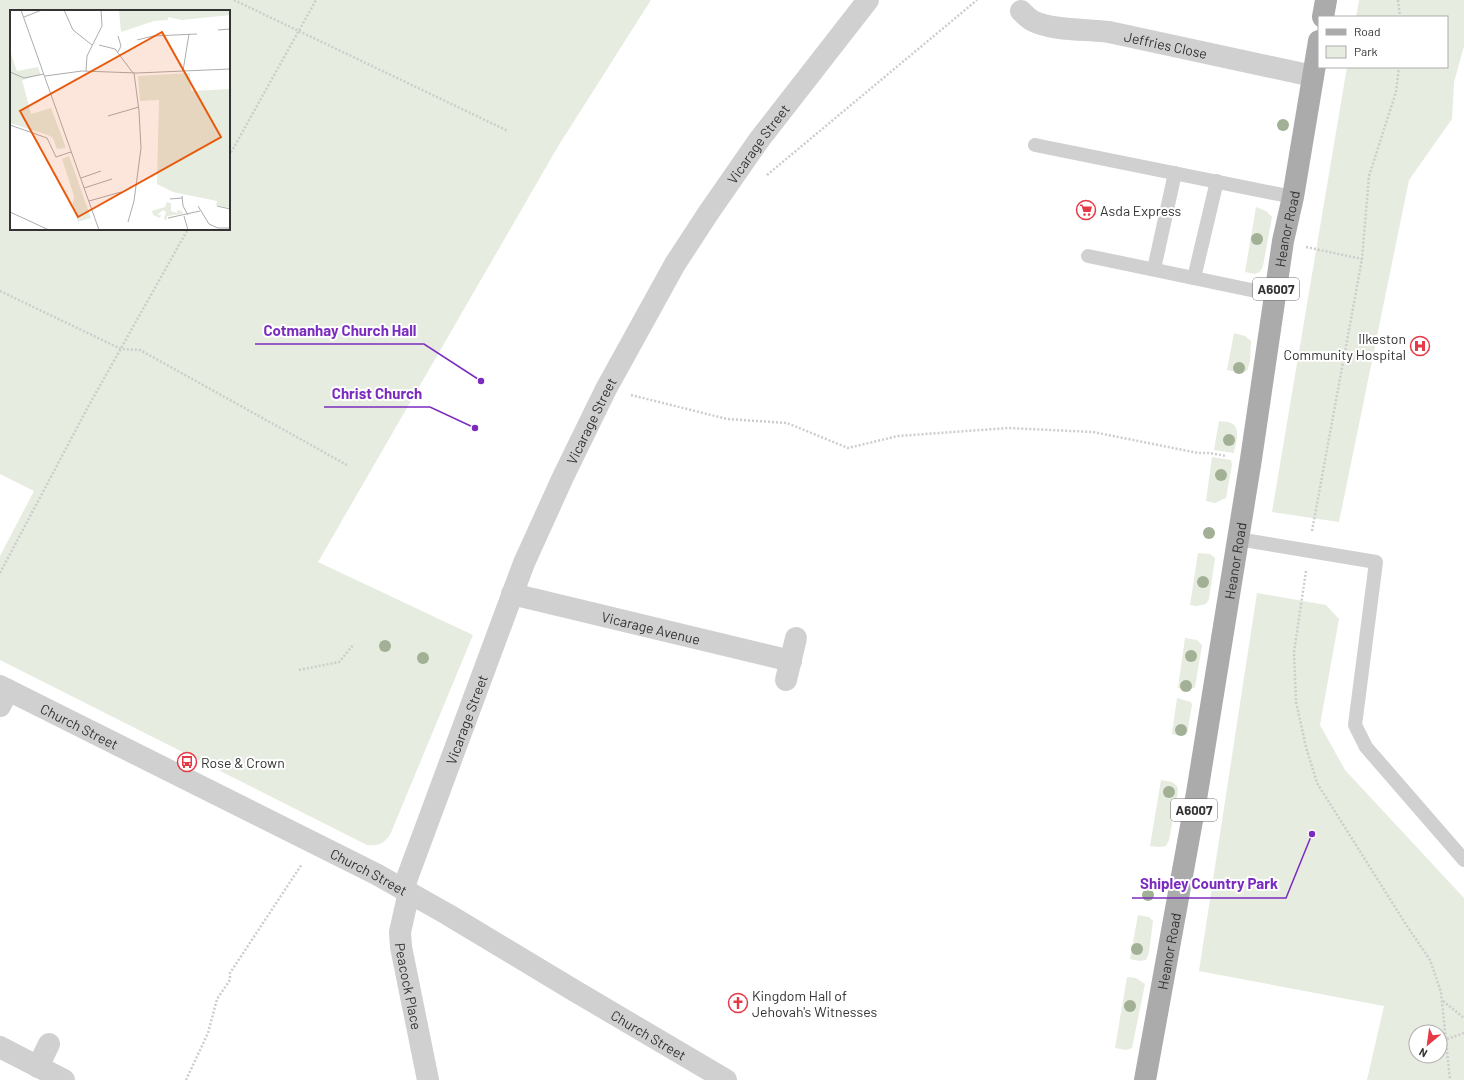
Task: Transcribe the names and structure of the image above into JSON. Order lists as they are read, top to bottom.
{
  "streets": {
    "main road": ["Heanor Road", "A6007"],
    "street": [
      "Jeffries Close",
      "Vicarage Street",
      "Vicarage Avenue",
      "Church Street",
      "Peacock Place"
    ]
  },
  "crossings": [
    ["Jeffries Close", "Heanor Road"],
    ["Vicarage Street", "Vicarage Avenue"],
    ["Vicarage Street", "Church Street"],
    ["Vicarage Street", "Peacock Place"],
    ["Church Street", "Peacock Place"]
  ],
  "places": {
    "supermarket": ["Asda Express"],
    "hospital": ["Ilkeston Community Hospital"],
    "other": ["Cotmanhay Church Hall", "Christ Church", "Shipley Country Park"],
    "bus stop": ["Rose & Crown"],
    "church": ["Kingdom Hall of Jehovah's Witnesses"]
  },
  "legend": ["Road", "Park"],
  "north": "bottom left"
}
